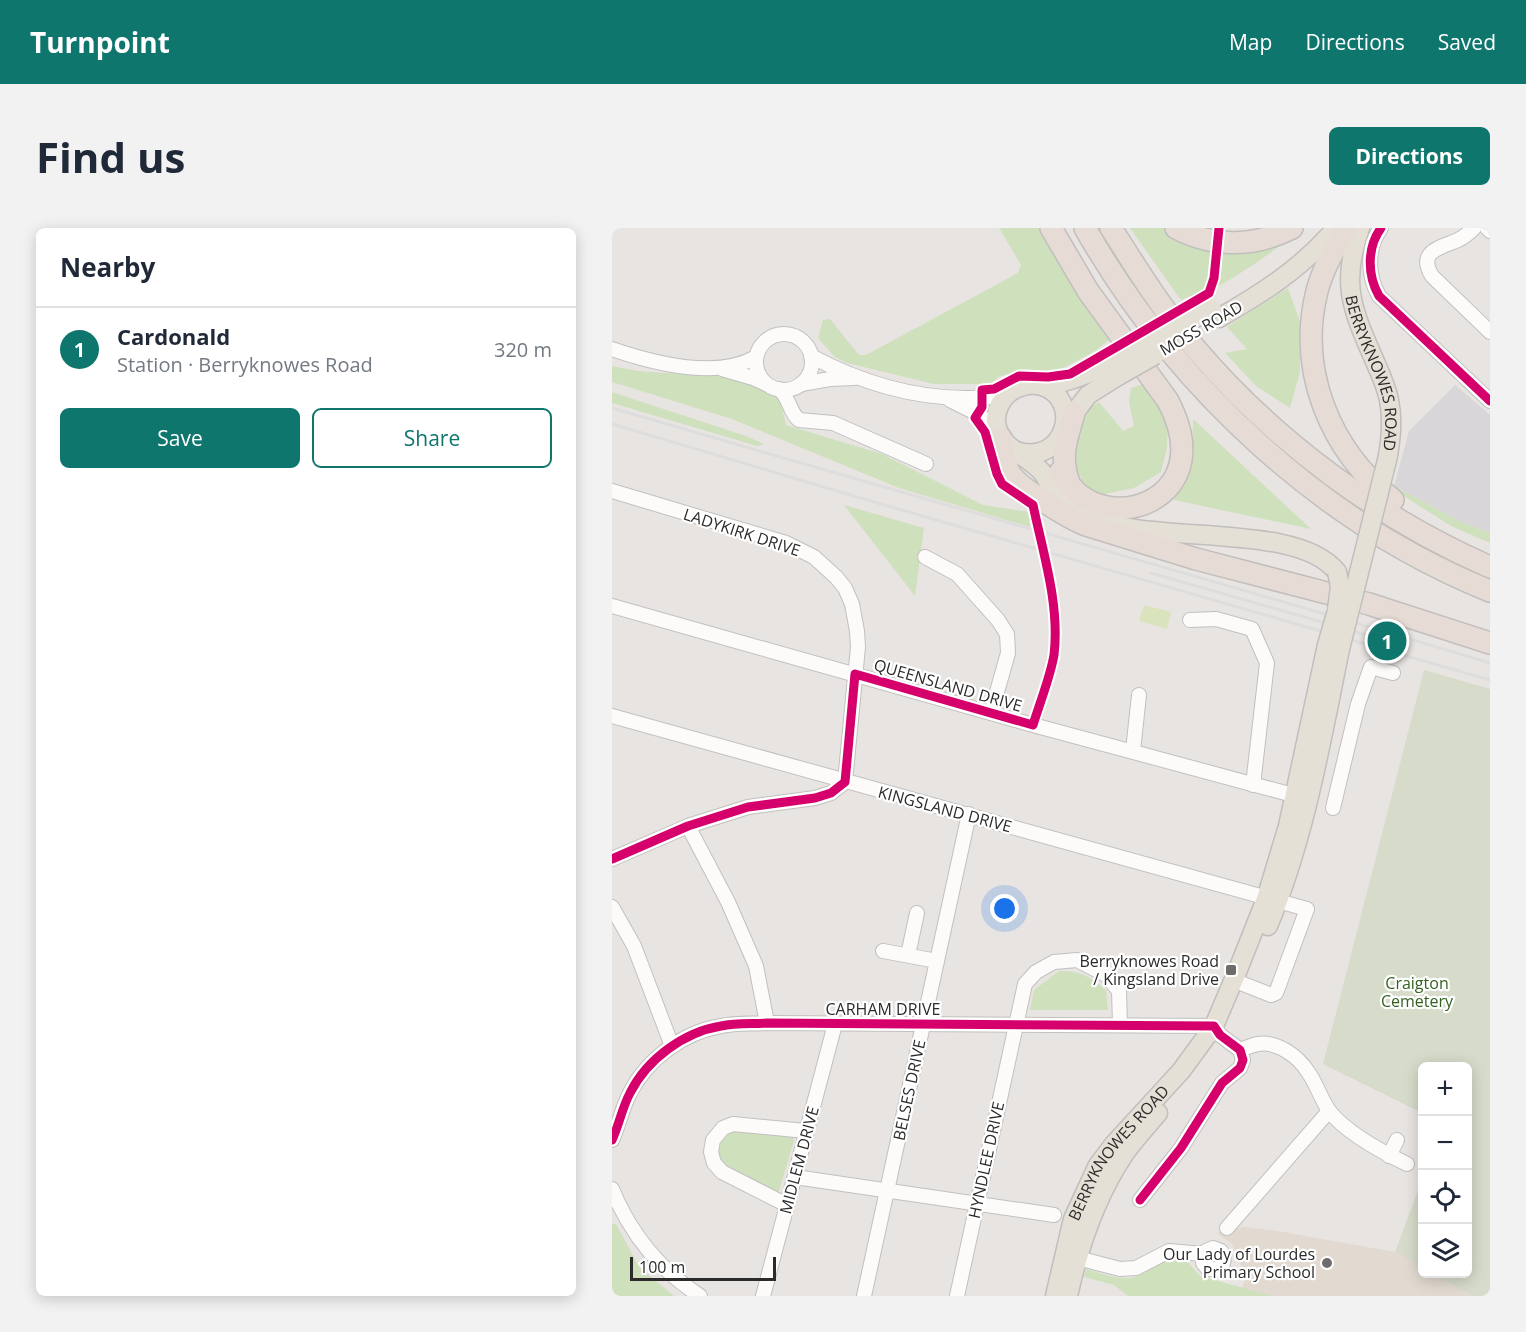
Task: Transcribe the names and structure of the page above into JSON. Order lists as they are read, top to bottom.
{
  "streets": {
    "main road": ["MOSS ROAD", "BERRYKNOWES ROAD"],
    "street": [
      "LADYKIRK DRIVE",
      "QUEENSLAND DRIVE",
      "KINGSLAND DRIVE",
      "CARHAM DRIVE",
      "BELSES DRIVE",
      "MIDLEM DRIVE",
      "HYNDLEE DRIVE"
    ]
  },
  "crossings": [
    ["BERRYKNOWES ROAD", "QUEENSLAND DRIVE"],
    ["BERRYKNOWES ROAD", "KINGSLAND DRIVE"],
    ["BERRYKNOWES ROAD", "CARHAM DRIVE"],
    ["LADYKIRK DRIVE", "QUEENSLAND DRIVE"],
    ["LADYKIRK DRIVE", "KINGSLAND DRIVE"],
    ["KINGSLAND DRIVE", "BELSES DRIVE"],
    ["CARHAM DRIVE", "BELSES DRIVE"],
    ["CARHAM DRIVE", "MIDLEM DRIVE"],
    ["CARHAM DRIVE", "HYNDLEE DRIVE"]
  ],
  "parks": ["Craigton Cemetery"],
  "places": {
    "transit": ["Berryknowes Road / Kingsland Drive"],
    "other": ["Our Lady of Lourdes Primary School"]
  },
  "scale_bar": "100 m",
  "page": {
    "header": "Turnpoint",
    "nav": ["Map", "Directions", "Saved"],
    "buttons": [
      "Directions",
      ["Save", "Share"]
    ],
    "title": "Find us",
    "heading": "Nearby",
    "list": [
      {
        "mark": "1",
        "name": "Cardonald",
        "note": "Station · Berryknowes Road",
        "value": "320 m"
      }
    ],
    "pins": "1",
    "map_buttons": ["+", "−"],
    "scale": "100 m"
  }
}
